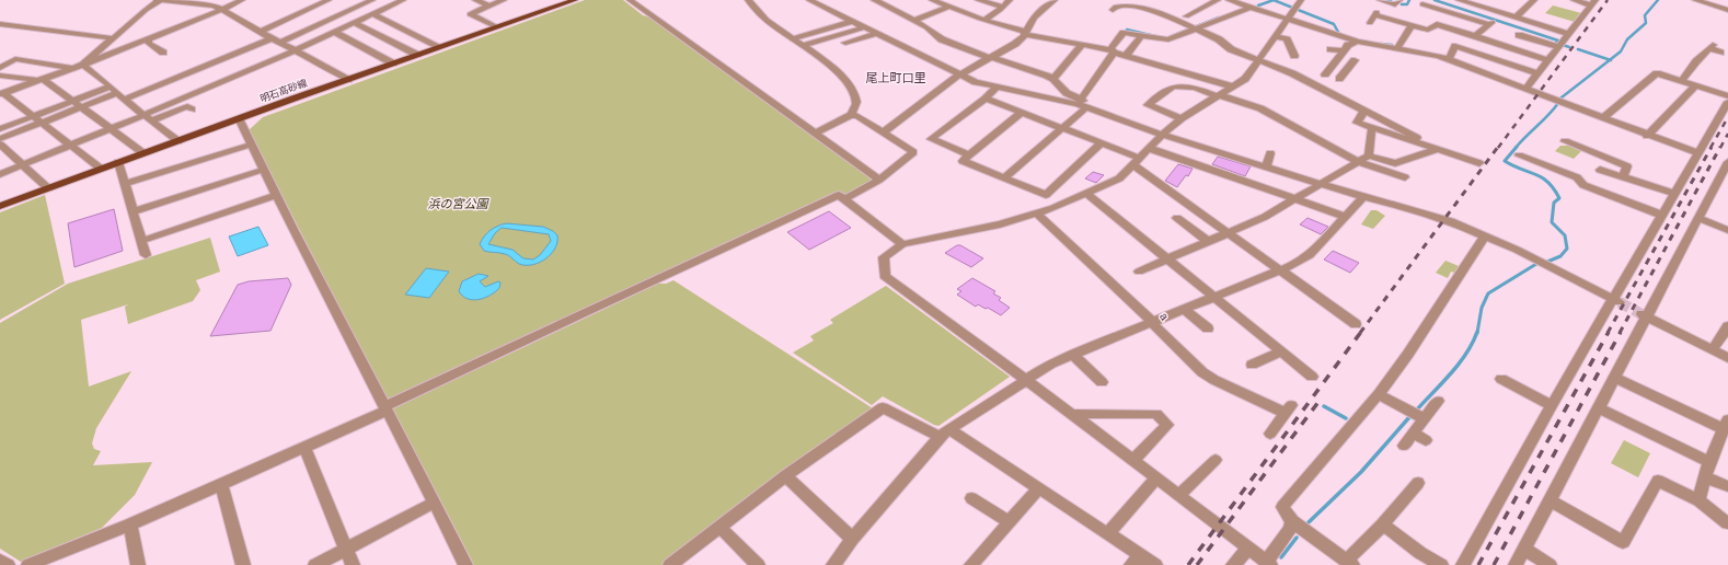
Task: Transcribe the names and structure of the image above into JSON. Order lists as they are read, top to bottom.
{
  "streets": {
    "main road": ["明石高砂線"],
    "street": ["a"]
  },
  "districts": ["尾上町口里"],
  "parks": ["浜の宮公園"]
}
